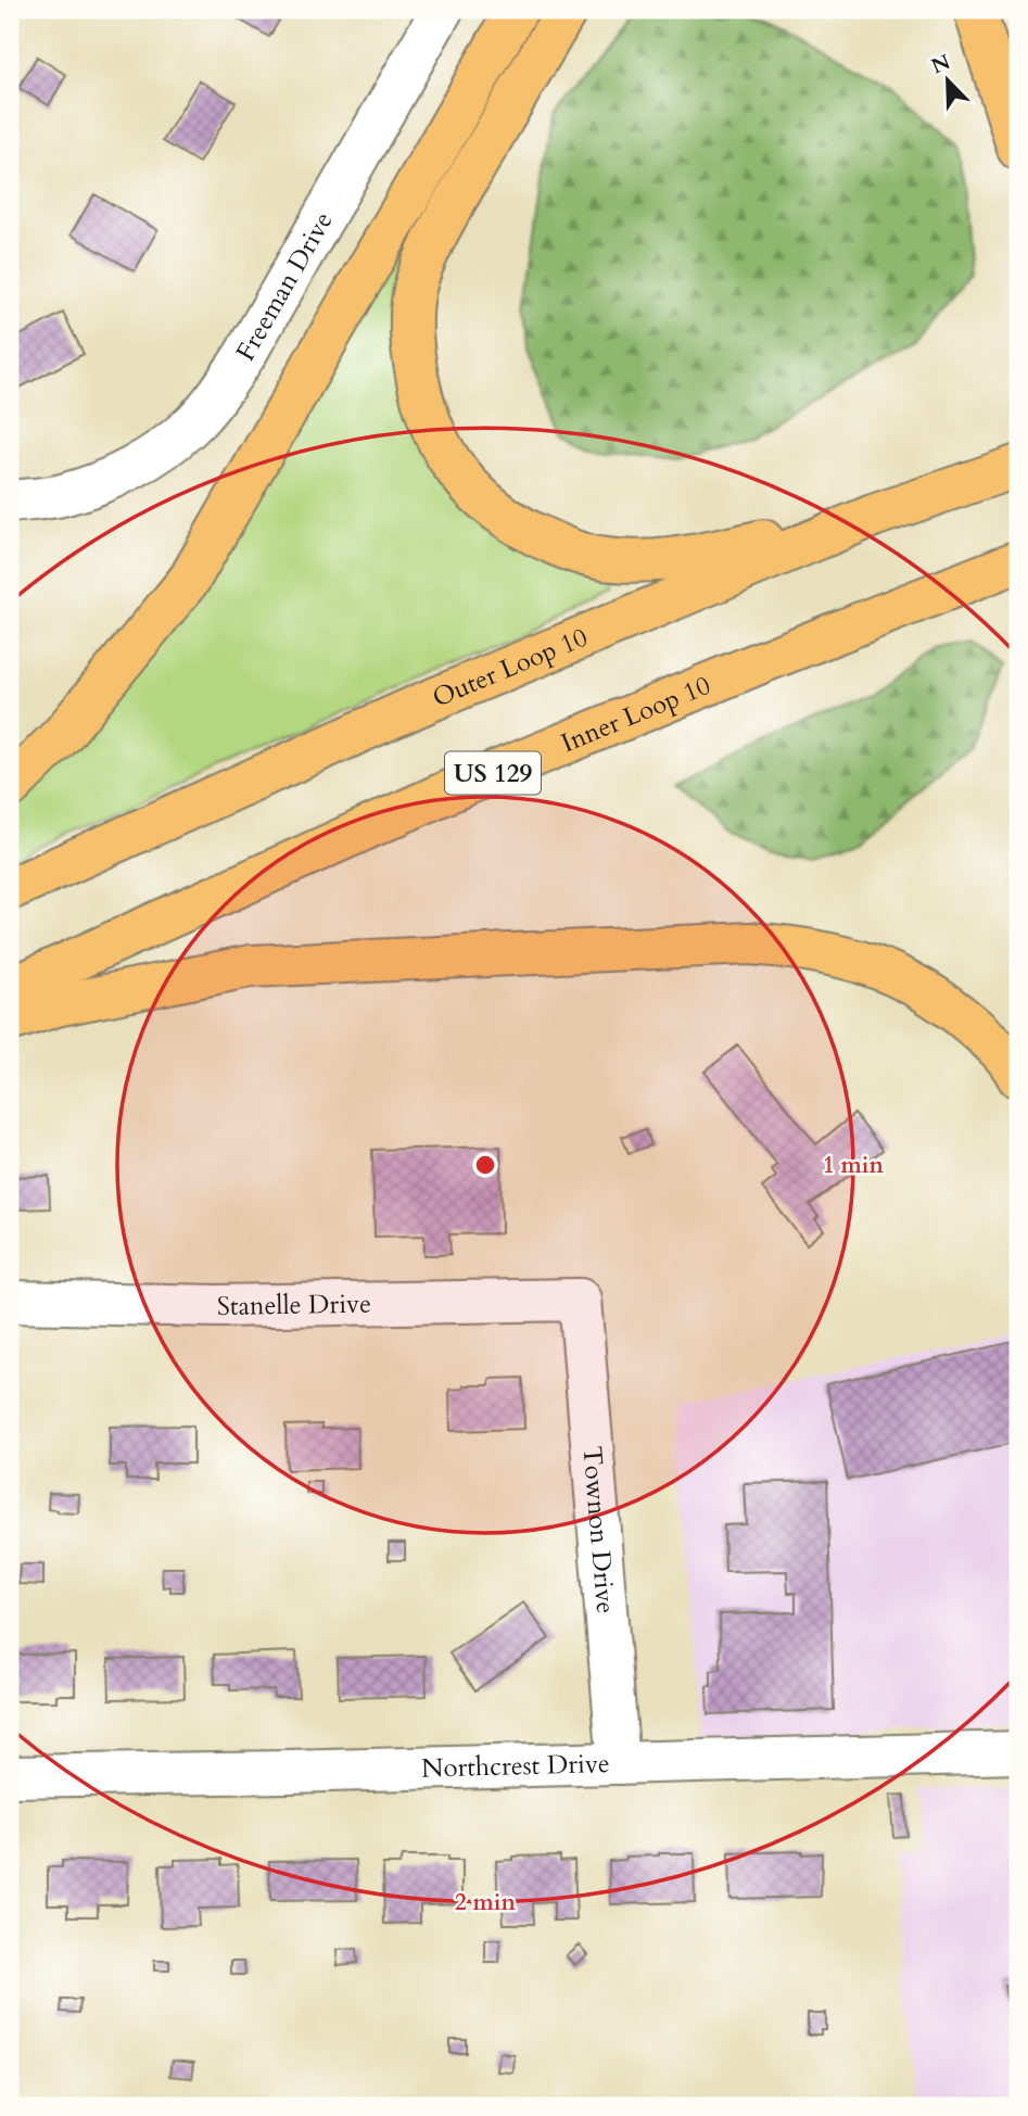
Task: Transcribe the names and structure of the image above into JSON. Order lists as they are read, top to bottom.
{
  "streets": {
    "highway": ["Outer Loop 10", "Inner Loop 10", "US 129"],
    "street": [
      "Freeman Drive",
      "Stanelle Drive",
      "Townon Drive",
      "Northcrest Drive"
    ]
  },
  "crossings": [
    ["Stanelle Drive", "Townon Drive"],
    ["Townon Drive", "Northcrest Drive"]
  ],
  "north": "top left",
  "rings": ["1 min", "2 min"]
}
